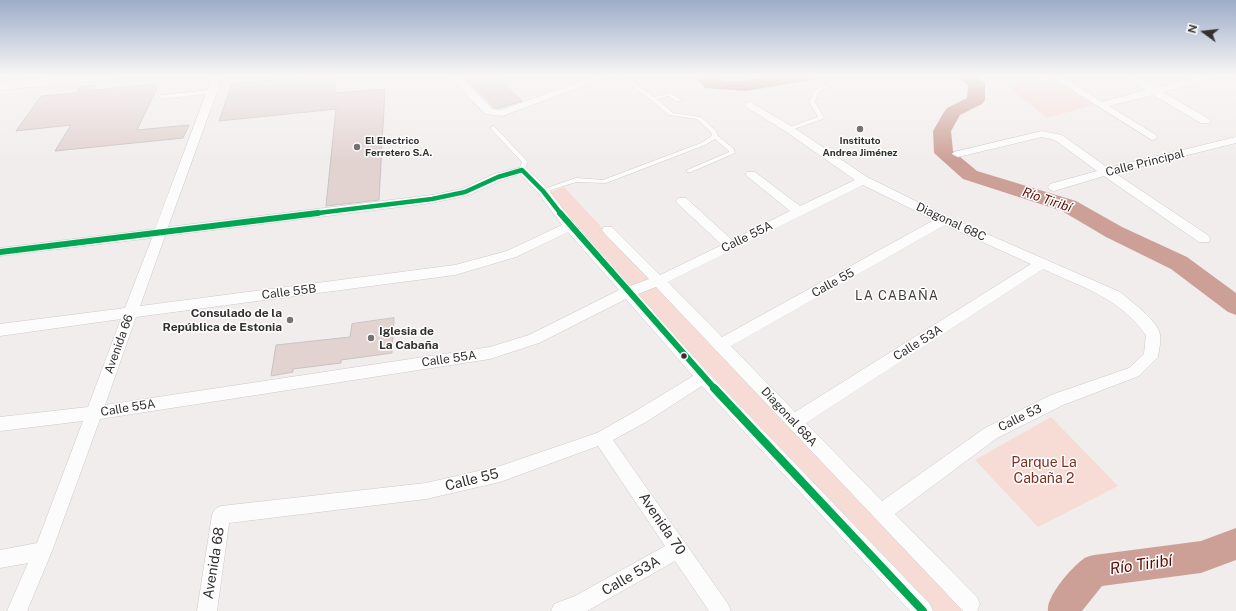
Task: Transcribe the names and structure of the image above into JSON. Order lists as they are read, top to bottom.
{
  "streets": {
    "street": [
      "Calle Principal",
      "Diagonal 68C",
      "Calle 55A",
      "Calle 55",
      "Calle 55B",
      "Calle 53A",
      "Avenida 66",
      "Diagonal 68A",
      "Calle 53",
      "Avenida 70",
      "Avenida 68"
    ]
  },
  "crossings": [
    ["Diagonal 68C", "Calle 55A"],
    ["Diagonal 68C", "Calle 55"],
    ["Diagonal 68C", "Calle 53A"],
    ["Diagonal 68C", "Calle 53"],
    ["Calle 55A", "Avenida 66"],
    ["Calle 55A", "Diagonal 68A"],
    ["Calle 55", "Diagonal 68A"],
    ["Calle 55", "Avenida 70"],
    ["Calle 55", "Avenida 68"],
    ["Calle 55B", "Avenida 66"],
    ["Calle 53A", "Diagonal 68A"],
    ["Calle 53A", "Avenida 70"],
    ["Diagonal 68A", "Calle 53"]
  ],
  "districts": ["LA CABAÑA"],
  "water": ["Río Tiribí"],
  "parks": ["Parque La Cabaña 2"],
  "places": [
    "Instituto Andrea Jiménez",
    "El Electrico Ferretero S.A.",
    "Consulado de la República de Estonia",
    "Iglesia de La Cabaña"
  ],
  "north": "left"
}
